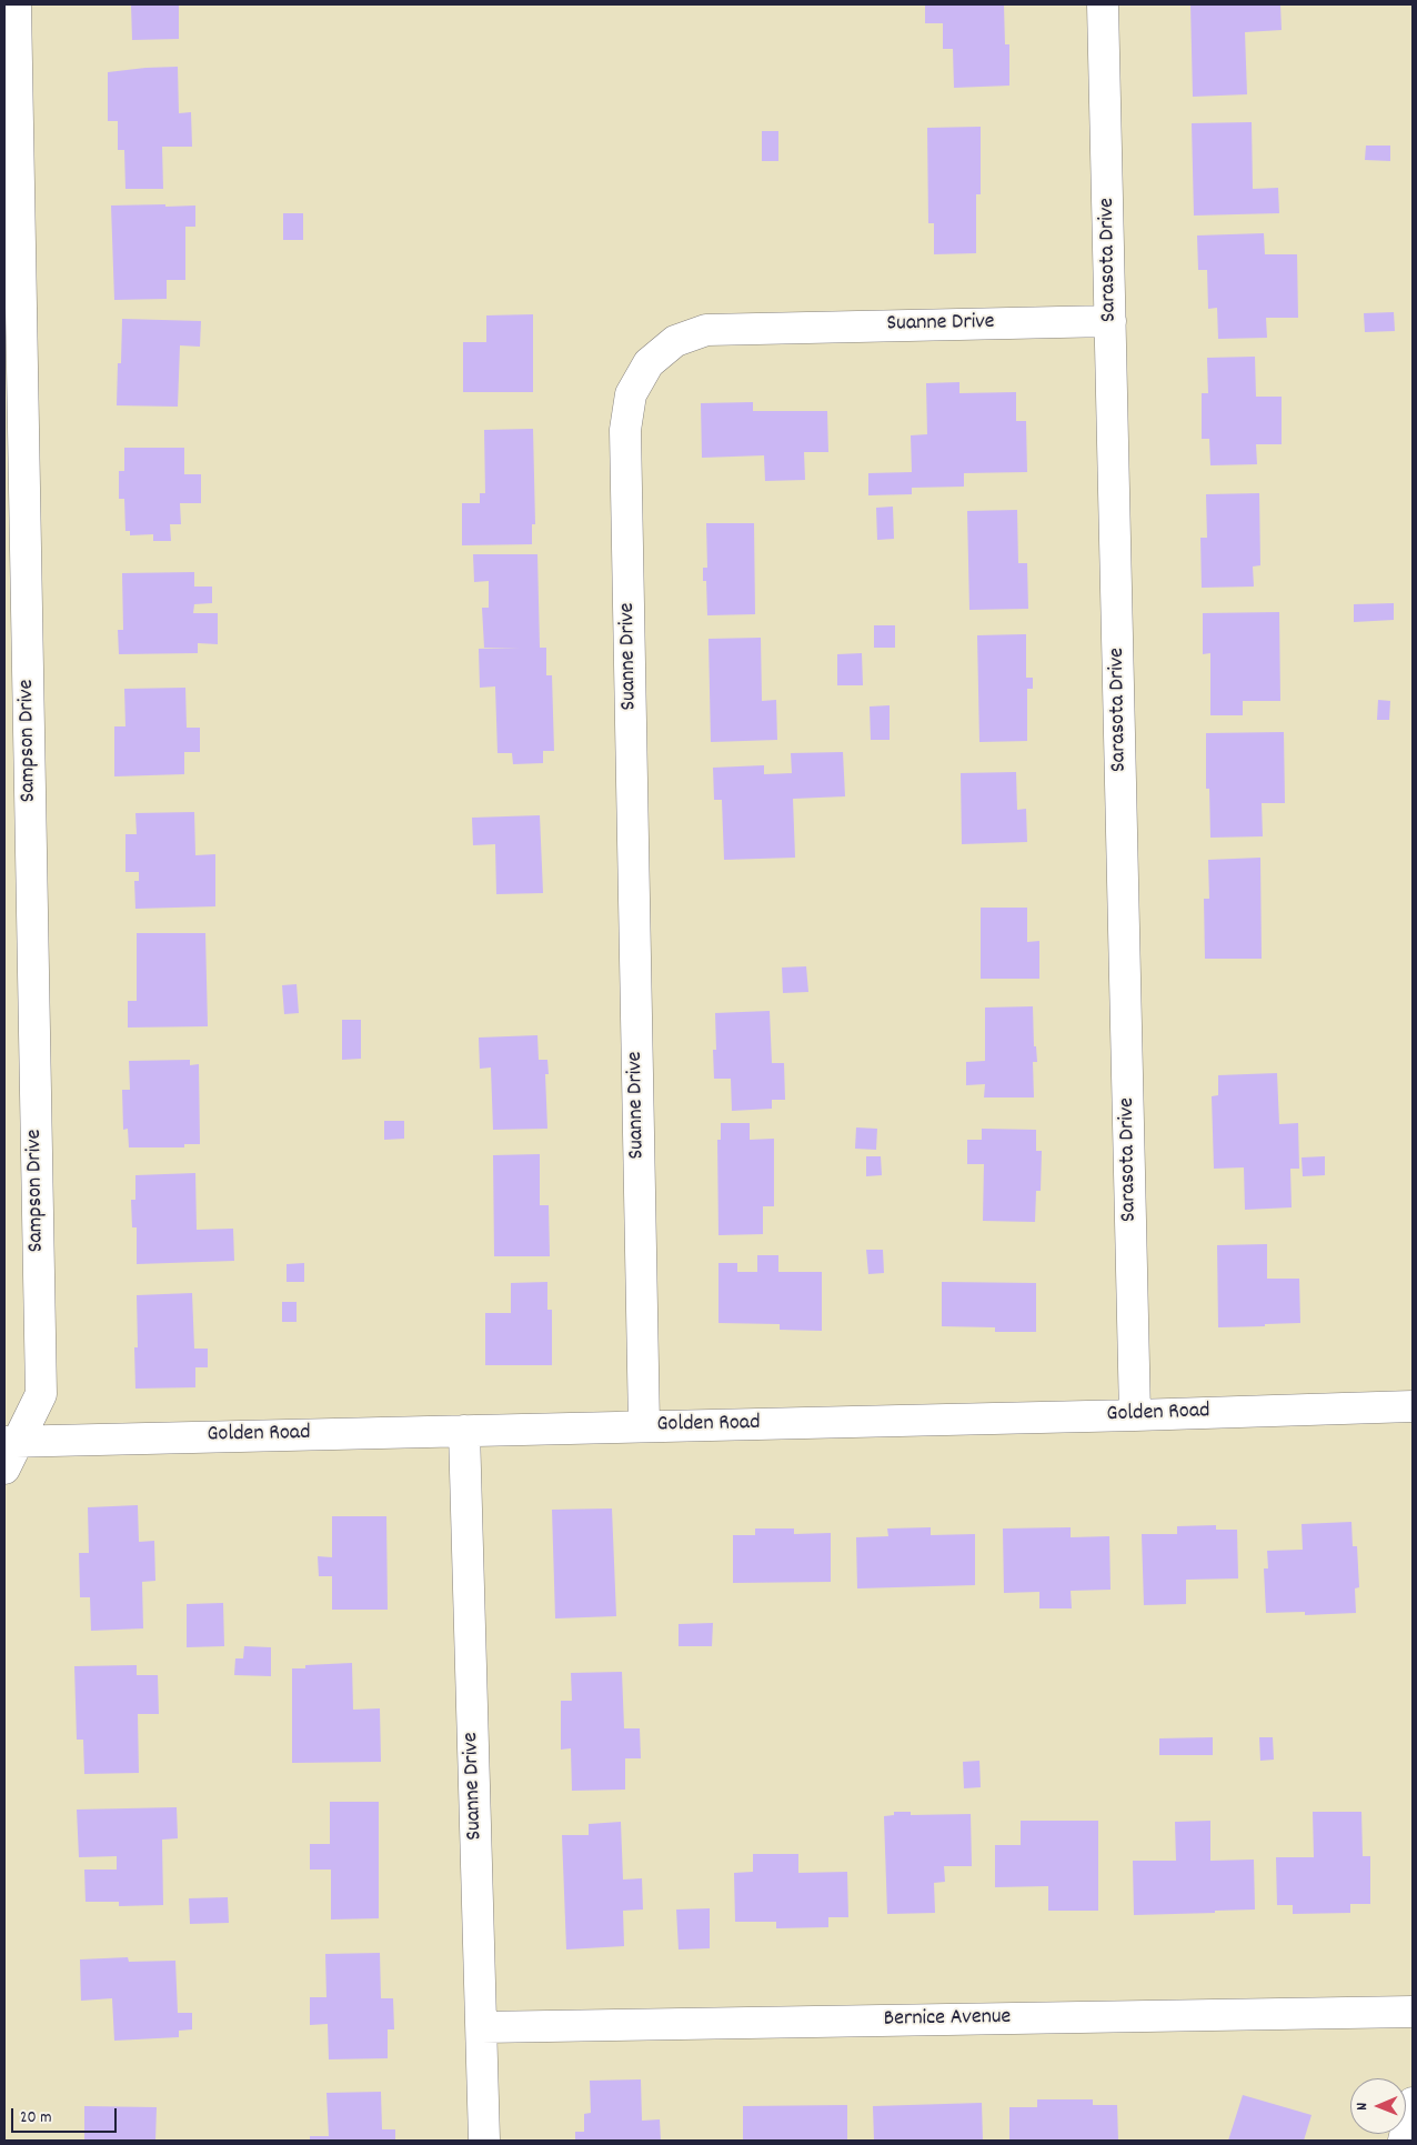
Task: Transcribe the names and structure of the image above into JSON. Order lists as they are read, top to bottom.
{
  "streets": {
    "street": [
      "Sarasota Drive",
      "Suanne Drive",
      "Sampson Drive",
      "Golden Road",
      "Bernice Avenue"
    ]
  },
  "crossings": [
    ["Sarasota Drive", "Suanne Drive"],
    ["Sarasota Drive", "Golden Road"],
    ["Suanne Drive", "Golden Road"],
    ["Suanne Drive", "Bernice Avenue"],
    ["Sampson Drive", "Golden Road"]
  ],
  "scale_bar": "20 m",
  "north": "left"
}
